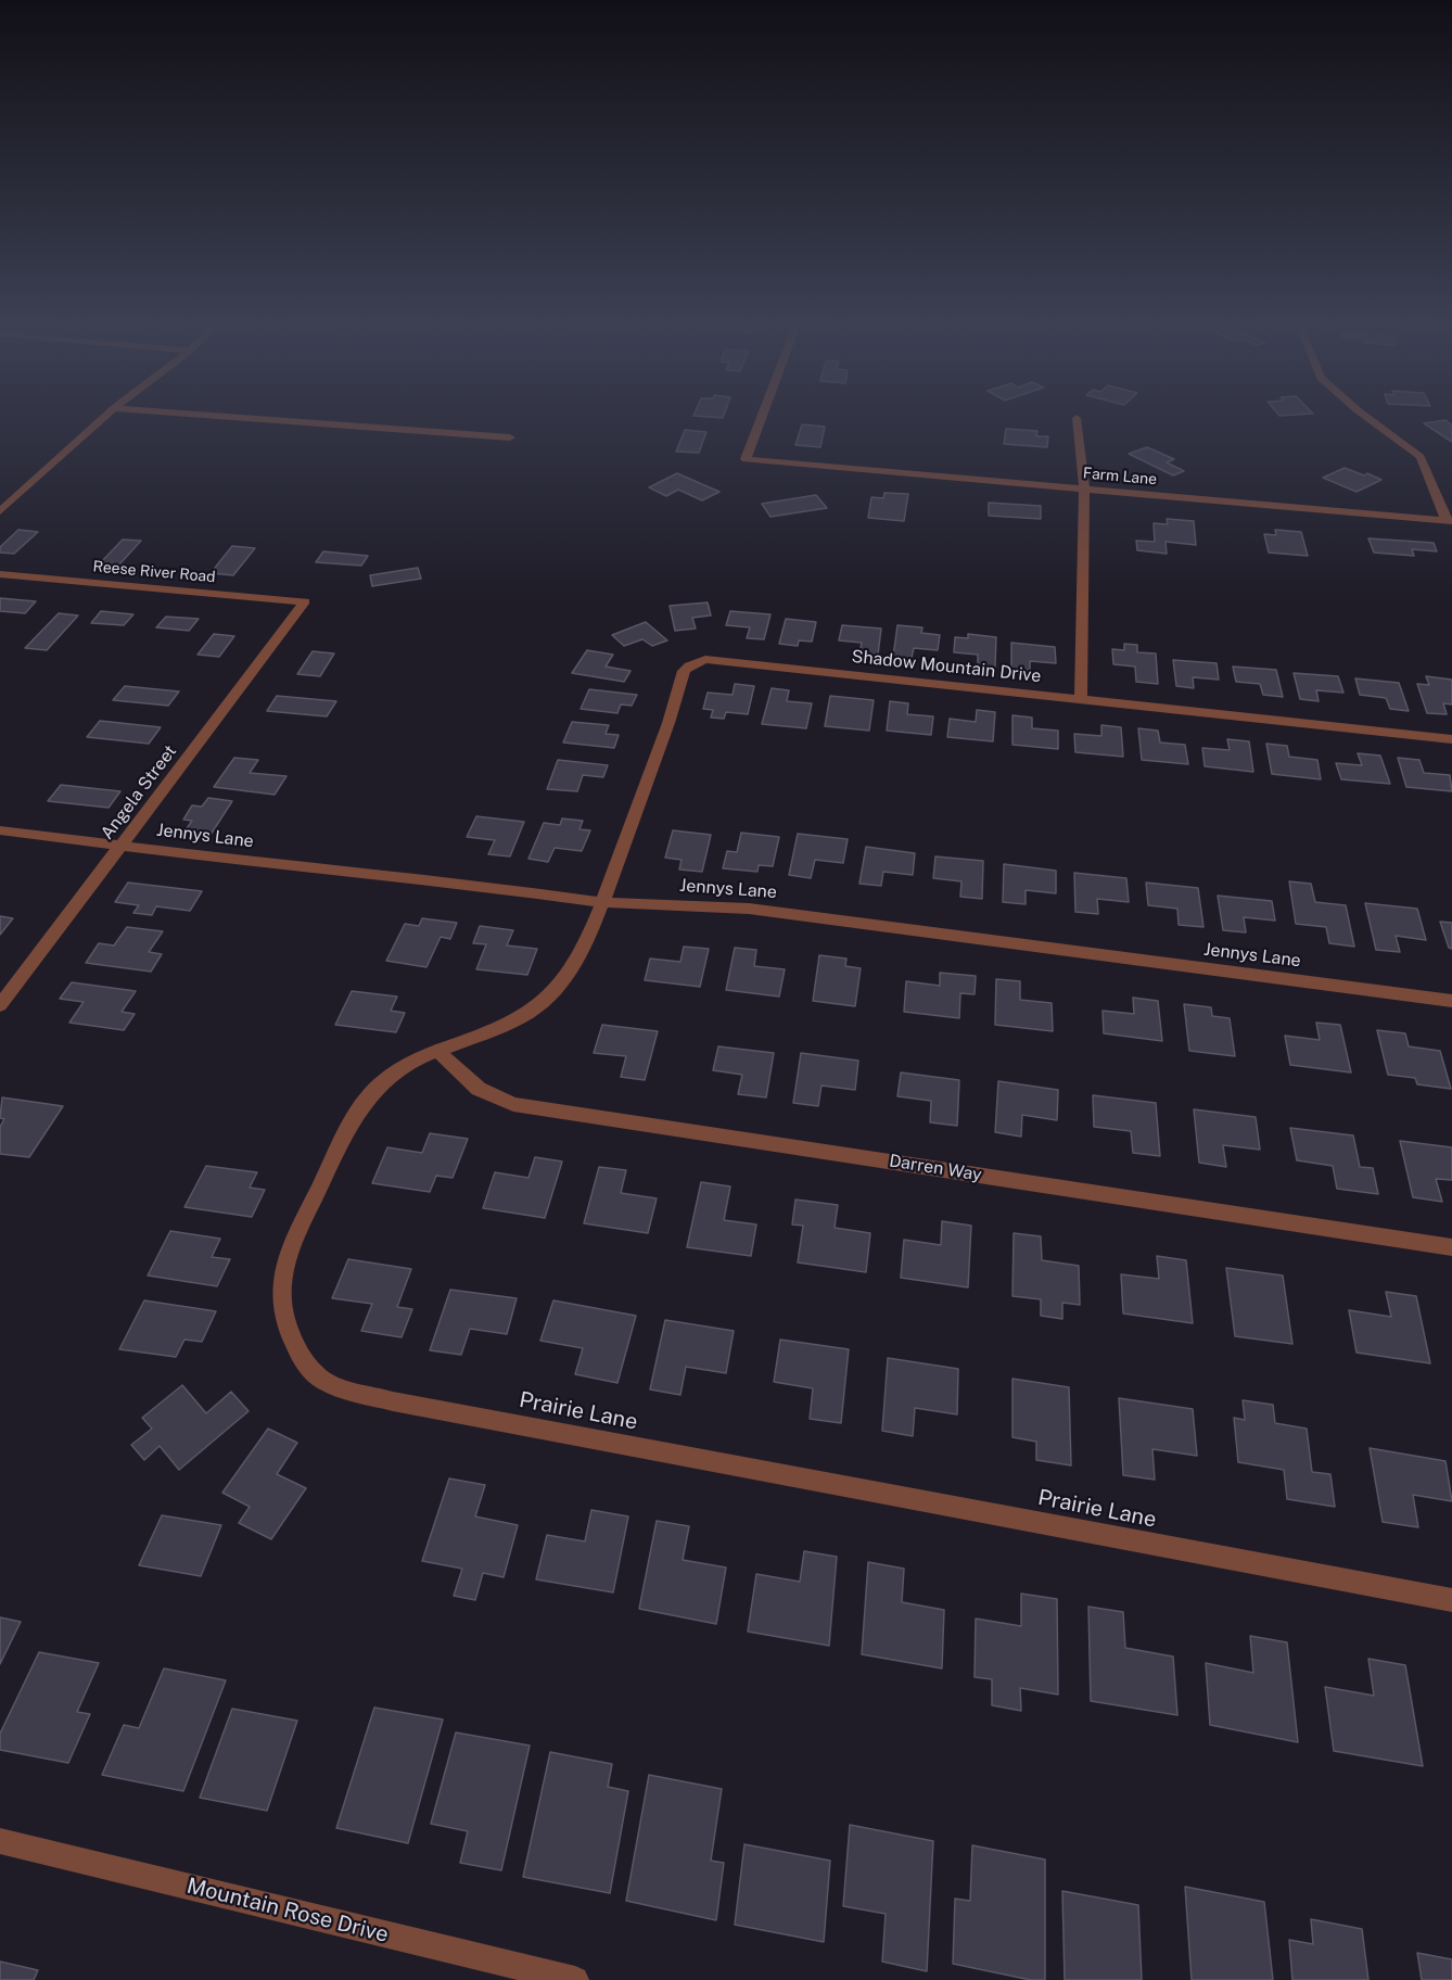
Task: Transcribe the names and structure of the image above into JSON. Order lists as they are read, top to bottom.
{
  "streets": {
    "street": [
      "Farm Lane",
      "Reese River Road",
      "Shadow Mountain Drive",
      "Angela Street",
      "Jennys Lane",
      "Darren Way",
      "Prairie Lane",
      "Mountain Rose Drive"
    ]
  },
  "crossings": [
    ["Reese River Road", "Angela Street"],
    ["Shadow Mountain Drive", "Jennys Lane"],
    ["Shadow Mountain Drive", "Prairie Lane"],
    ["Angela Street", "Jennys Lane"],
    ["Jennys Lane", "Prairie Lane"],
    ["Darren Way", "Prairie Lane"]
  ]
}
